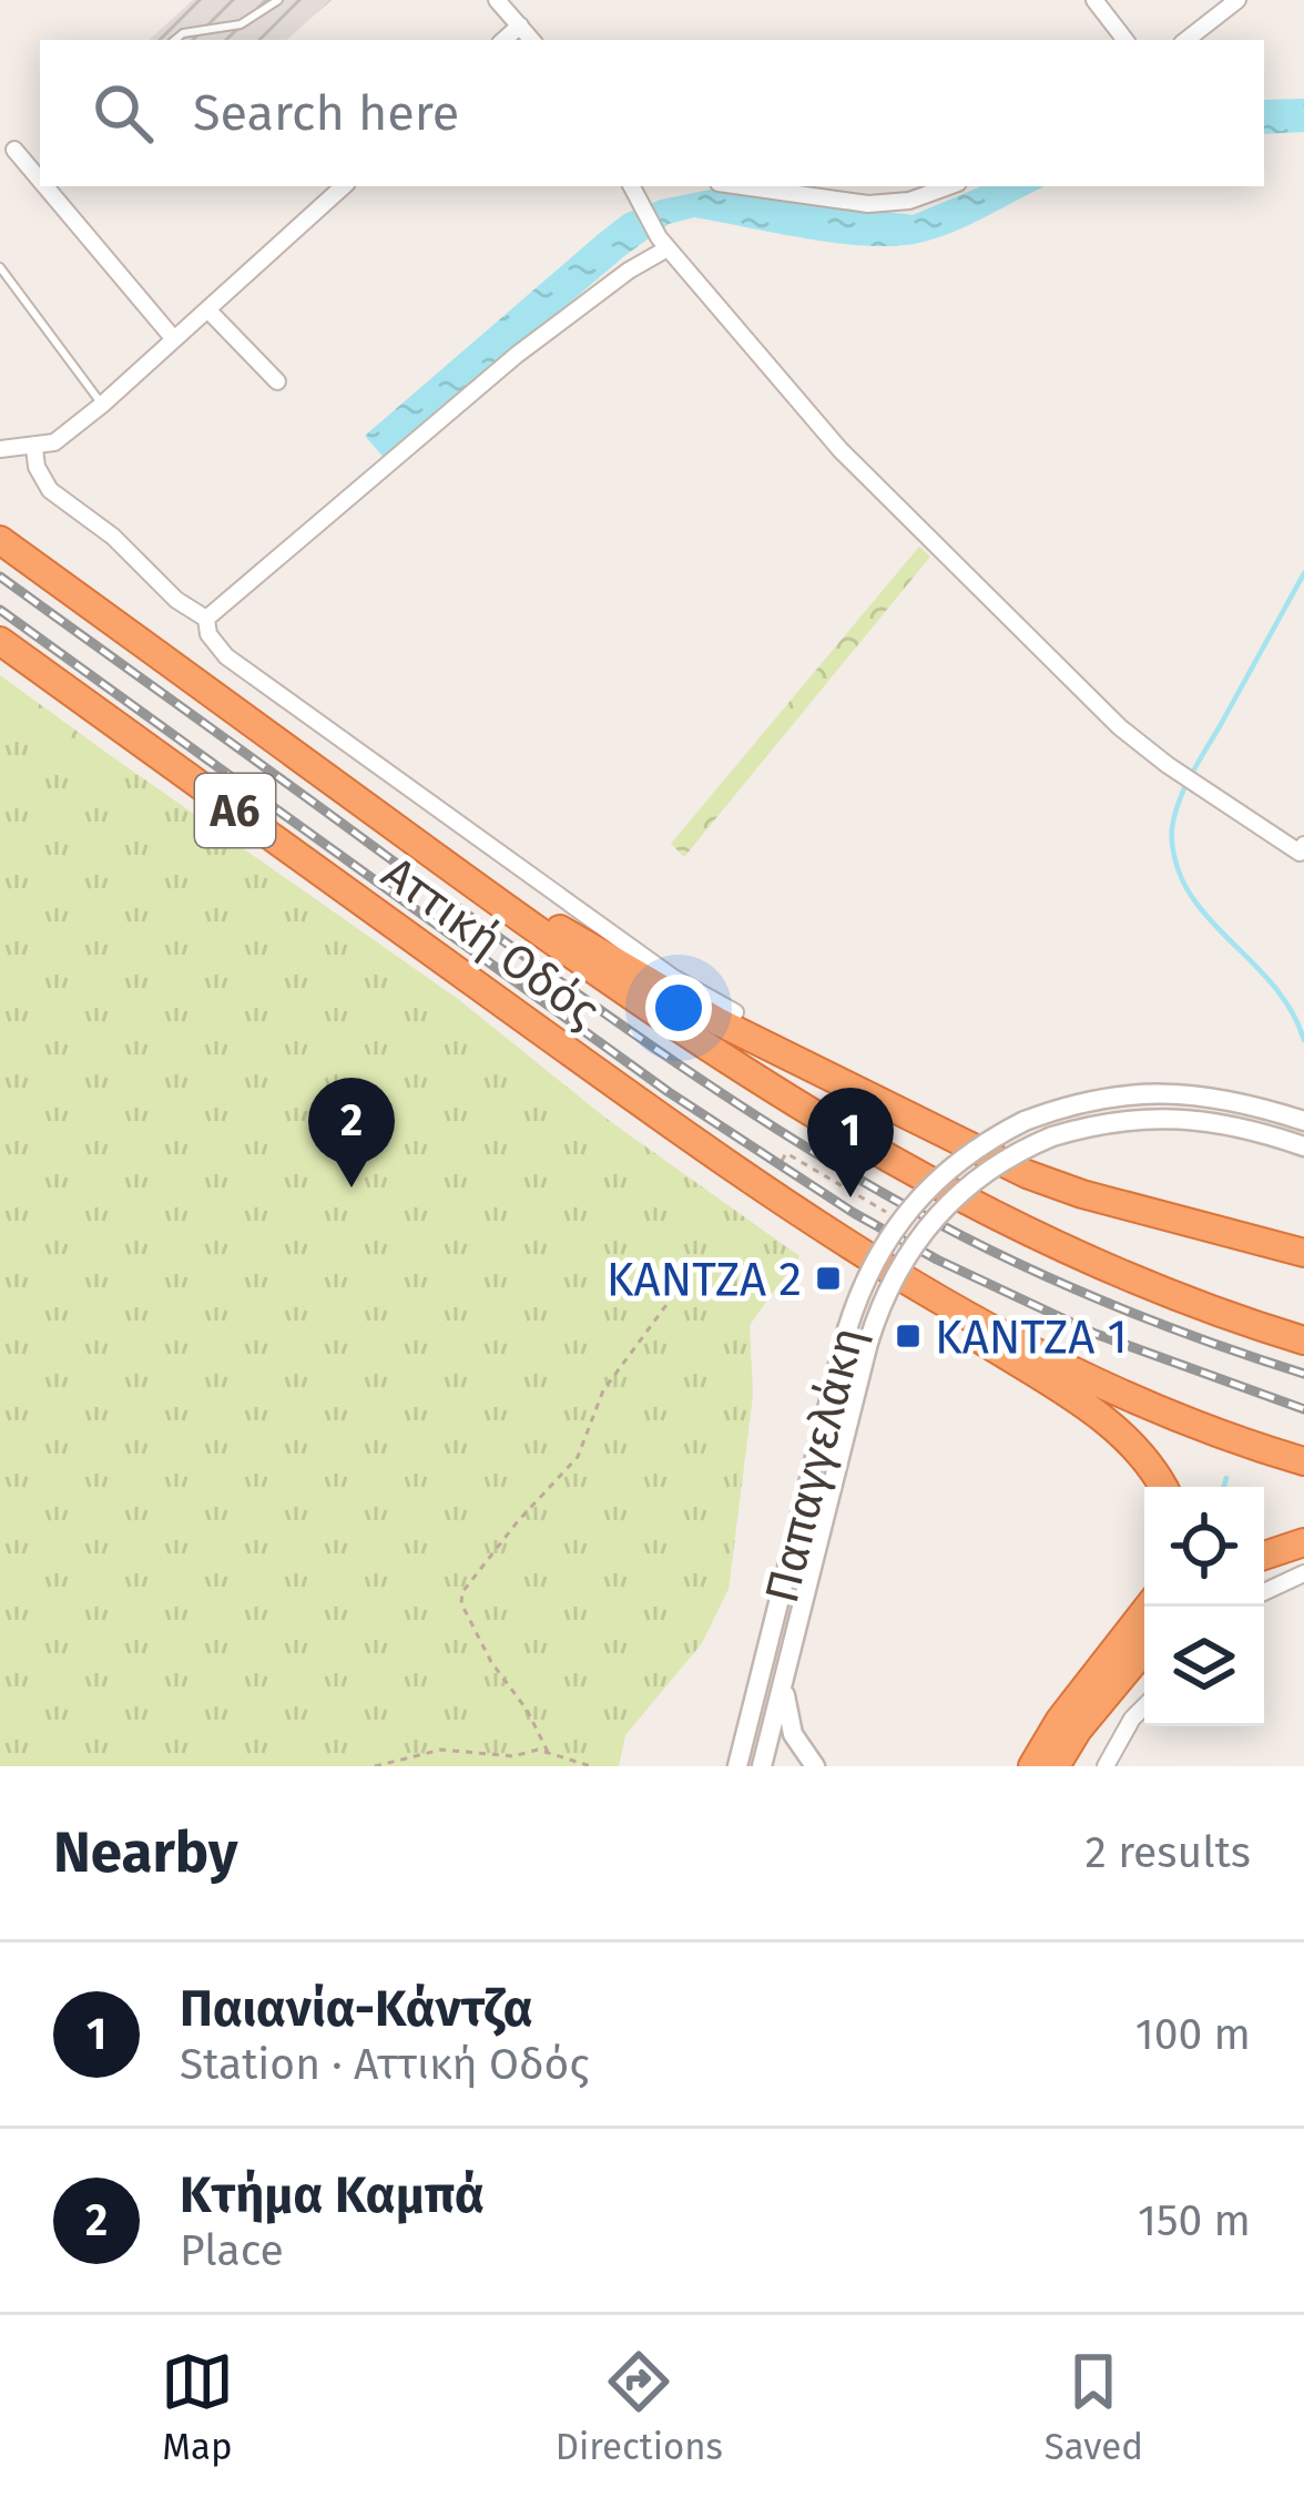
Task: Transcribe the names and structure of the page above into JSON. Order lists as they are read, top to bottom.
{
  "streets": {
    "highway": ["Α6", "Αττική Οδός"],
    "street": ["Παπαγγελάκη"]
  },
  "places": {
    "transit": ["ΚΑΝΤΖΑ 2", "ΚΑΝΤΖΑ 1"]
  },
  "page": {
    "search": "Search here",
    "pins": ["2", "1"],
    "heading": ["Nearby", "2 results"],
    "list": [
      {
        "mark": "1",
        "name": "Παιανία-Κάντζα",
        "note": "Station · Αττική Οδός",
        "value": "100 m"
      },
      {
        "mark": "2",
        "name": "Kτήμα Καμπά",
        "note": "Place",
        "value": "150 m"
      }
    ],
    "nav": ["Map", "Directions", "Saved"]
  }
}
